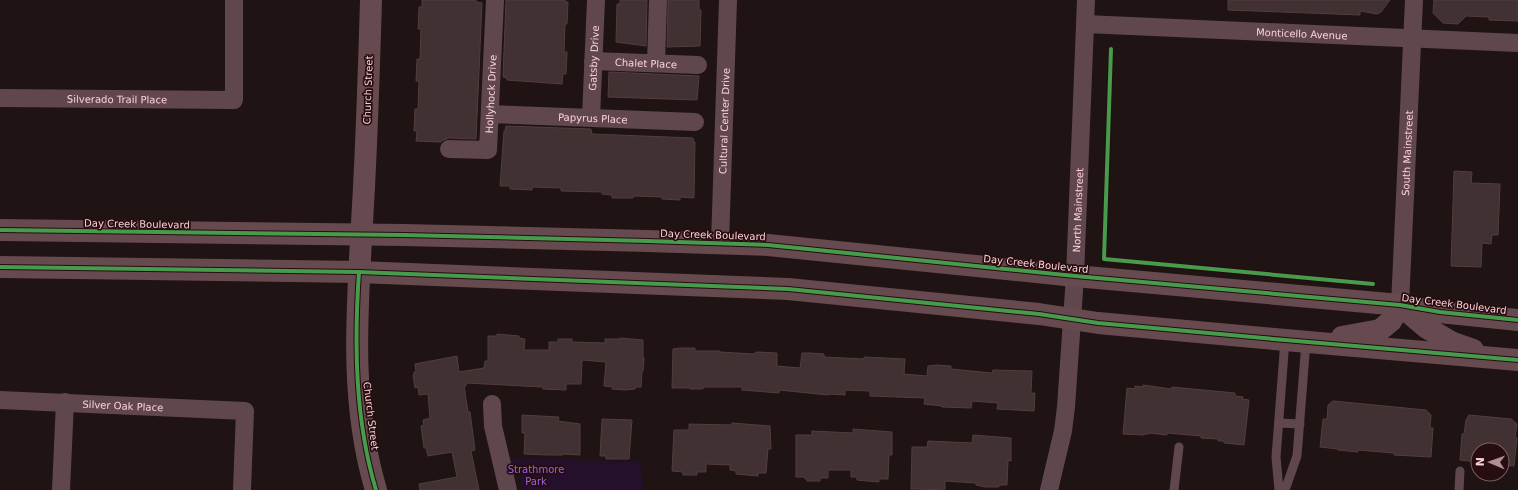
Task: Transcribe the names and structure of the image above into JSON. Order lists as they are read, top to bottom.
{
  "streets": {
    "main road": ["Church Street", "Day Creek Boulevard"],
    "street": [
      "Monticello Avenue",
      "Gatsby Drive",
      "Chalet Place",
      "Hollyhock Drive",
      "Silverado Trail Place",
      "Papyrus Place",
      "Cultural Center Drive",
      "South Mainstreet",
      "North Mainstreet",
      "Silver Oak Place"
    ]
  },
  "crossings": [
    ["Monticello Avenue", "South Mainstreet"],
    ["Monticello Avenue", "North Mainstreet"],
    ["Gatsby Drive", "Chalet Place"],
    ["Gatsby Drive", "Papyrus Place"],
    ["Church Street", "Day Creek Boulevard"],
    ["Hollyhock Drive", "Papyrus Place"],
    ["Cultural Center Drive", "Day Creek Boulevard"],
    ["South Mainstreet", "Day Creek Boulevard"],
    ["North Mainstreet", "Day Creek Boulevard"]
  ],
  "parks": ["Strathmore Park"],
  "north": "left"
}
